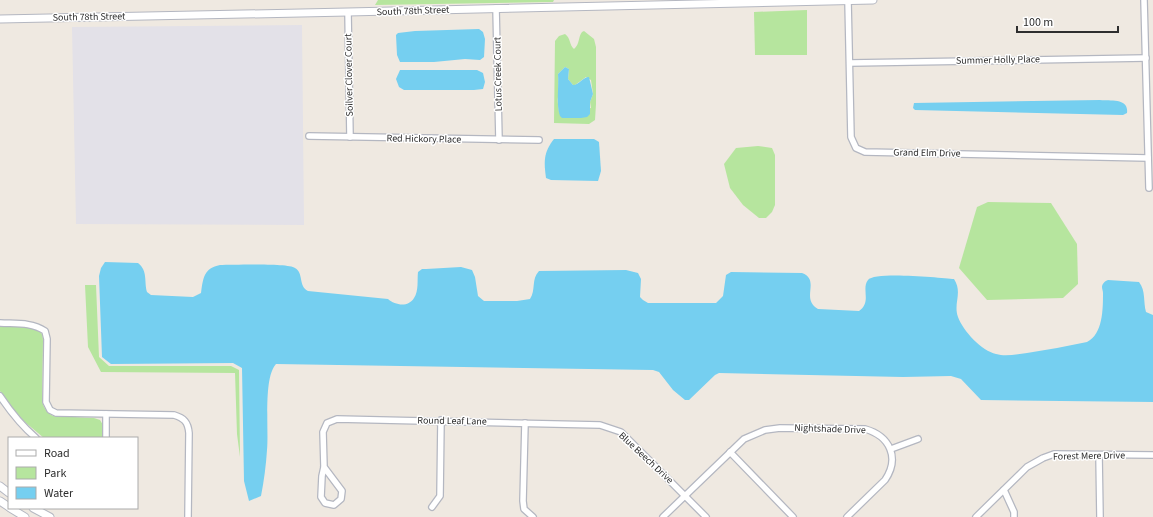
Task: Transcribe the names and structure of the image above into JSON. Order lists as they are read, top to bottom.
{
  "streets": {
    "street": [
      "South 78th Street",
      "Summer Holly Place",
      "Lotus Creek Court",
      "Soilver Clover Court",
      "Red Hickory Place",
      "Grand Elm Drive",
      "Round Leaf Lane",
      "Nightshade Drive",
      "Forest Mere Drive",
      "Blue Beech Drive"
    ]
  },
  "crossings": [
    ["South 78th Street", "Lotus Creek Court"],
    ["South 78th Street", "Soilver Clover Court"],
    ["South 78th Street", "Grand Elm Drive"],
    ["Summer Holly Place", "Grand Elm Drive"],
    ["Lotus Creek Court", "Red Hickory Place"],
    ["Soilver Clover Court", "Red Hickory Place"],
    ["Round Leaf Lane", "Blue Beech Drive"],
    ["Nightshade Drive", "Blue Beech Drive"]
  ],
  "legend": ["Road", "Park", "Water"],
  "scale_bar": "100 m"
}
